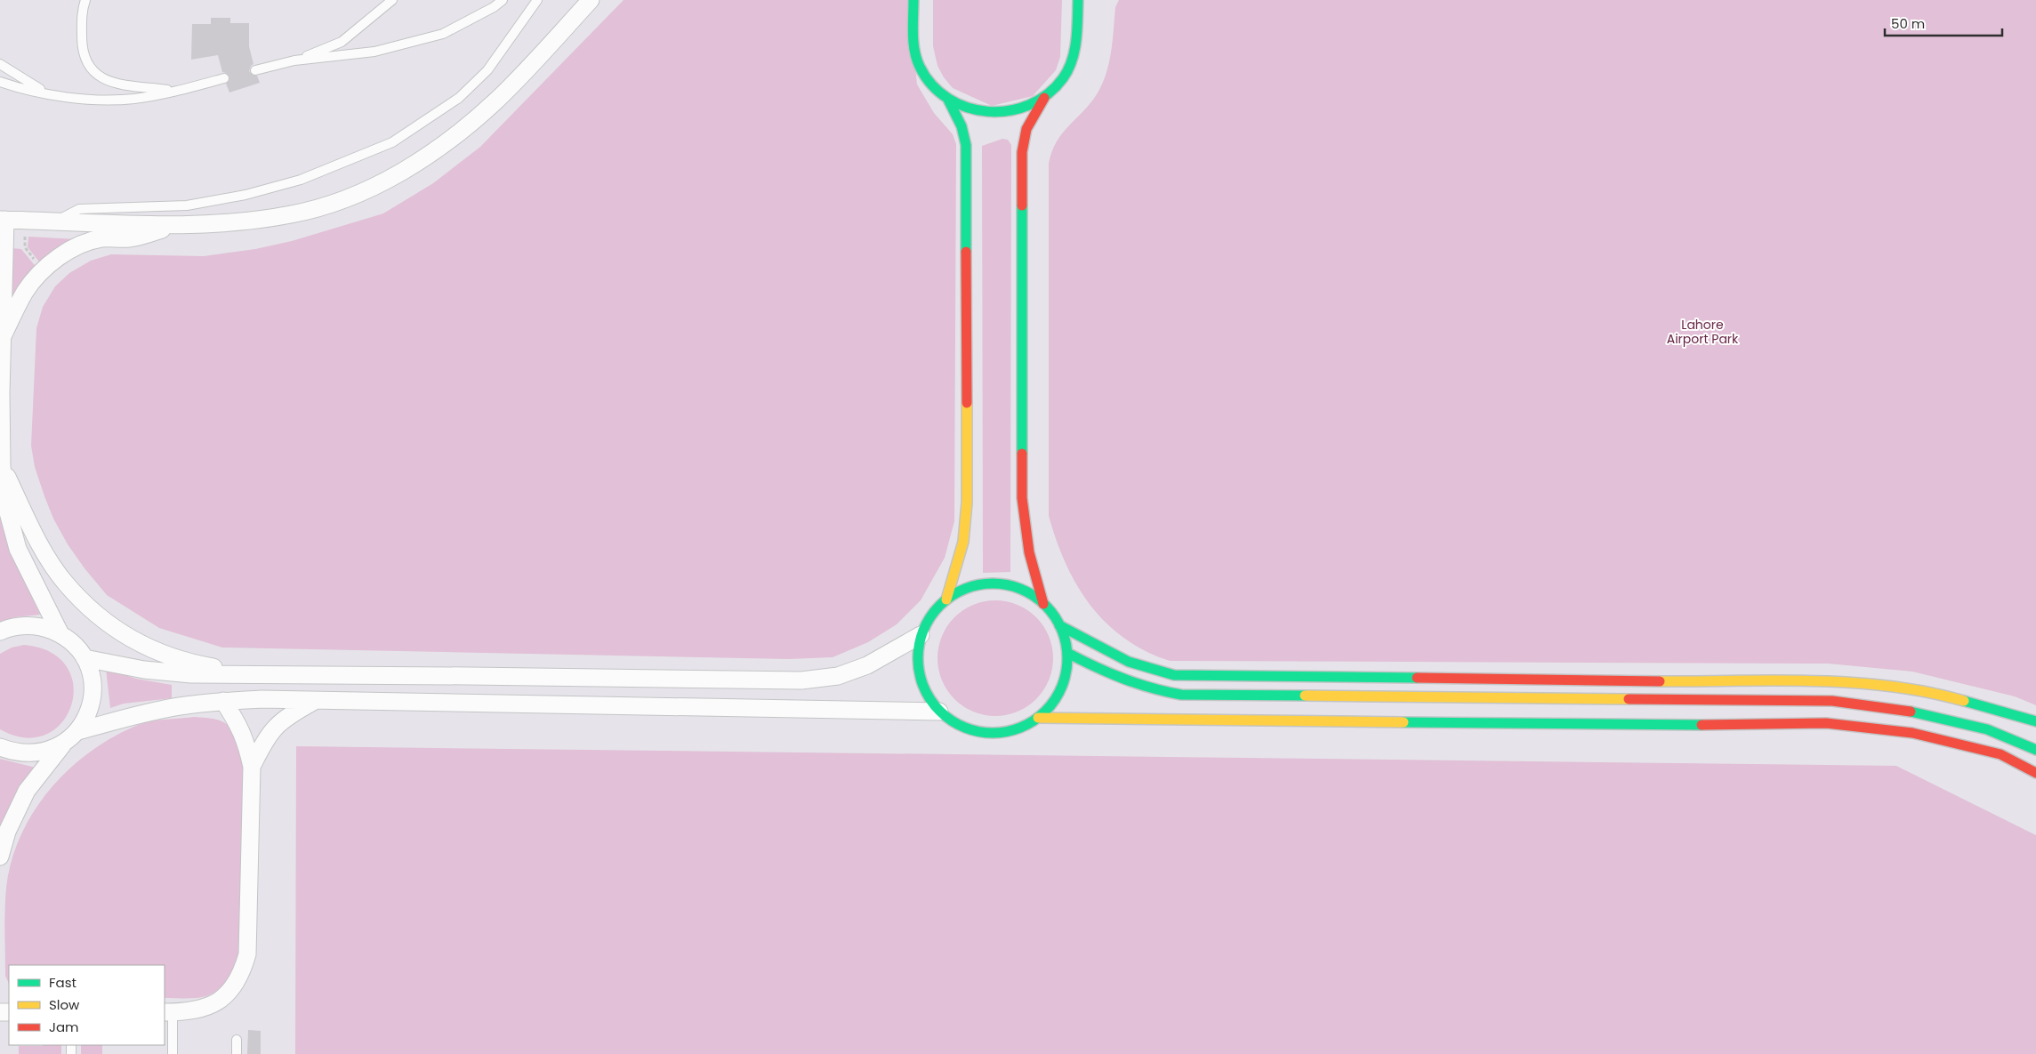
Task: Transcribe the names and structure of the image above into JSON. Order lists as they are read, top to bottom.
{
  "parks": ["Lahore Airport Park"],
  "legend": ["Fast", "Slow", "Jam"],
  "scale_bar": "50 m"
}
